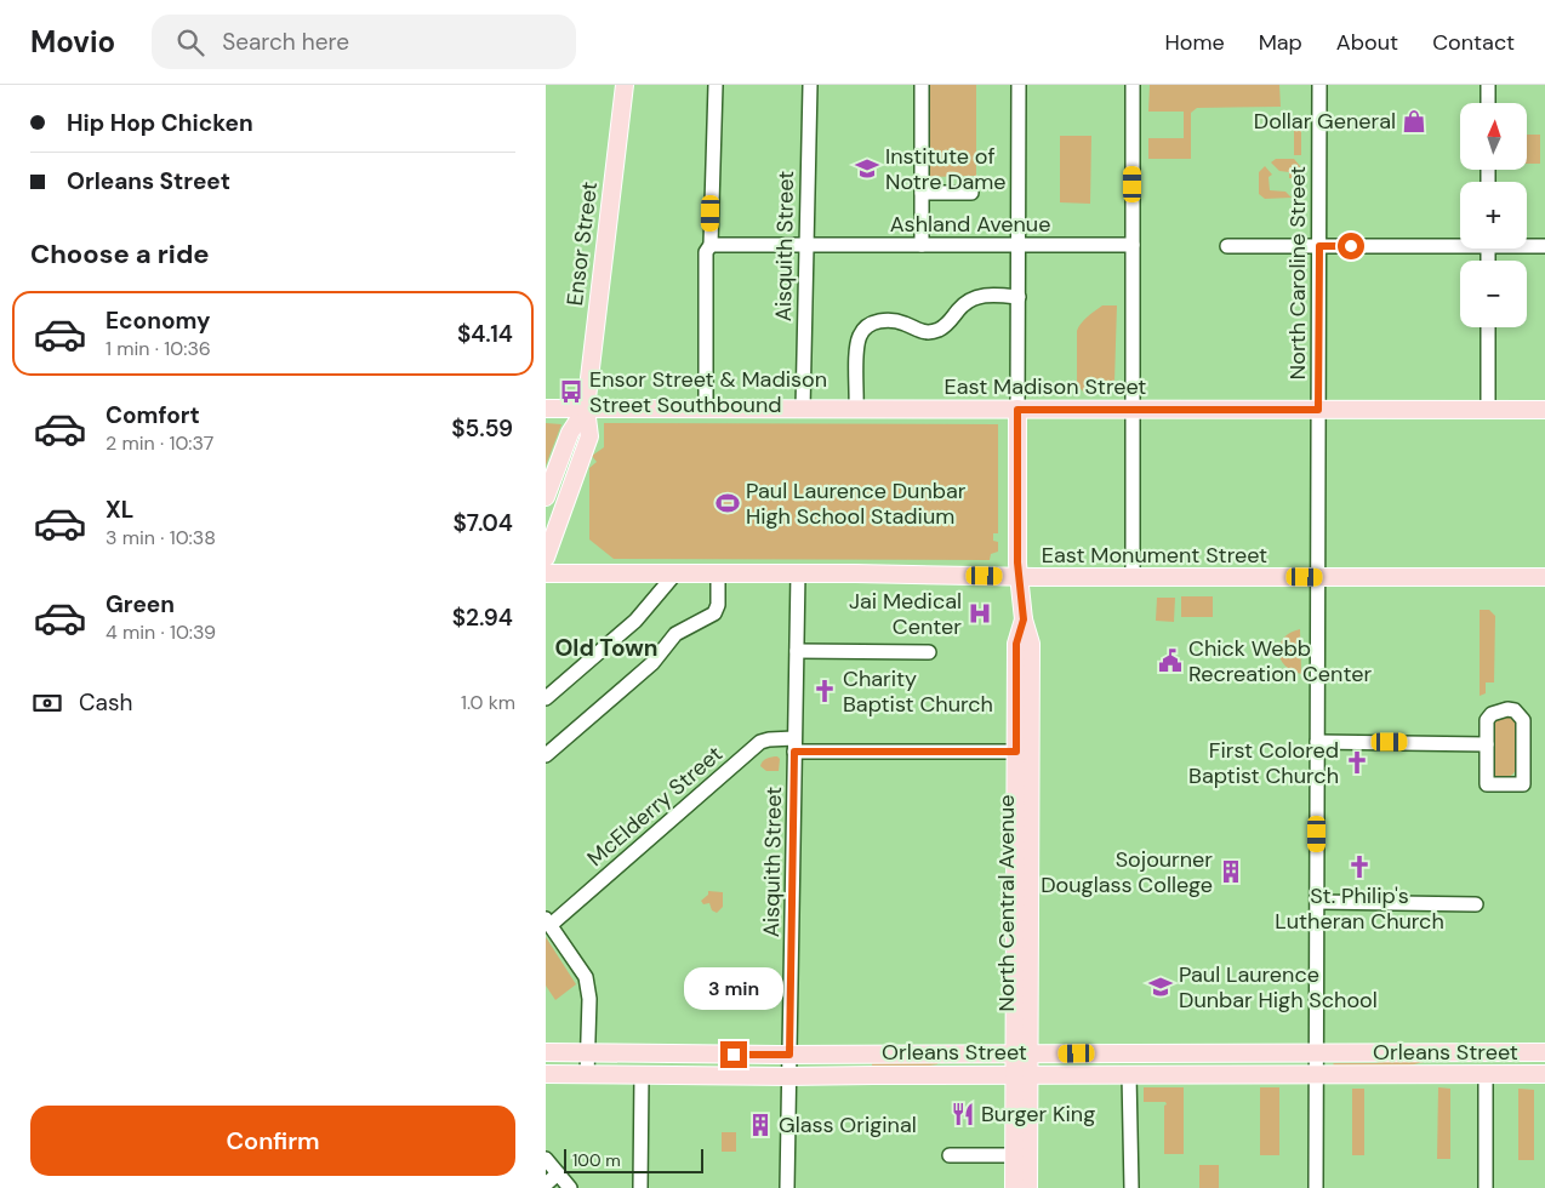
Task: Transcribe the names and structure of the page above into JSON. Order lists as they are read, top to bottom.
{
  "streets": {
    "main road": [
      "Ensor Street",
      "East Madison Street",
      "East Monument Street",
      "North Central Avenue",
      "Orleans Street"
    ],
    "street": [
      "Ashland Avenue",
      "Aisquith Street",
      "North Caroline Street",
      "McElderry Street"
    ]
  },
  "crossings": [
    ["Ashland Avenue", "Aisquith Street"],
    ["Ashland Avenue", "North Central Avenue"],
    ["Ensor Street", "East Madison Street"],
    ["Aisquith Street", "East Madison Street"],
    ["Aisquith Street", "East Monument Street"],
    ["Aisquith Street", "McElderry Street"],
    ["Aisquith Street", "Orleans Street"],
    ["North Caroline Street", "East Madison Street"],
    ["North Caroline Street", "East Monument Street"],
    ["North Caroline Street", "Orleans Street"],
    ["East Madison Street", "North Central Avenue"],
    ["East Monument Street", "North Central Avenue"],
    ["McElderry Street", "North Central Avenue"],
    ["North Central Avenue", "Orleans Street"]
  ],
  "districts": ["Old Town"],
  "places": {
    "shop": ["Dollar General"],
    "school or university": ["Institute of Notre Dame", "Paul Laurence Dunbar High School"],
    "bus stop": ["Ensor Street & Madison Street Southbound"],
    "sports": ["Paul Laurence Dunbar High School Stadium"],
    "hospital": ["Jai Medical Center"],
    "public building": ["Chick Webb Recreation Center"],
    "church": ["Charity Baptist Church", "First Colored Baptist Church", "St. Philip's Lutheran Church"],
    "building": ["Sojourner Douglass College", "Glass Original"],
    "restaurant": ["Burger King"]
  },
  "scale_bar": "100 m",
  "north": "top",
  "page": {
    "header": "Movio",
    "search": "Search here",
    "nav": [
      "Home",
      "Map",
      "About",
      "Contact"
    ],
    "banner": ["Hip Hop Chicken", "Orleans Street"],
    "map_buttons": ["+", "−"],
    "heading": "Choose a ride",
    "list": [
      {
        "name": "Economy",
        "note": "1 min · 10:36",
        "value": "$4.14"
      },
      {
        "name": "Comfort",
        "note": "2 min · 10:37",
        "value": "$5.59"
      },
      {
        "name": "XL",
        "note": "3 min · 10:38",
        "value": "$7.04"
      },
      {
        "name": "Green",
        "note": "4 min · 10:39",
        "value": "$2.94"
      }
    ],
    "pay": ["Cash", "1.0 km"],
    "bubble": "3 min",
    "buttons": "Confirm",
    "scale": "100 m"
  }
}
